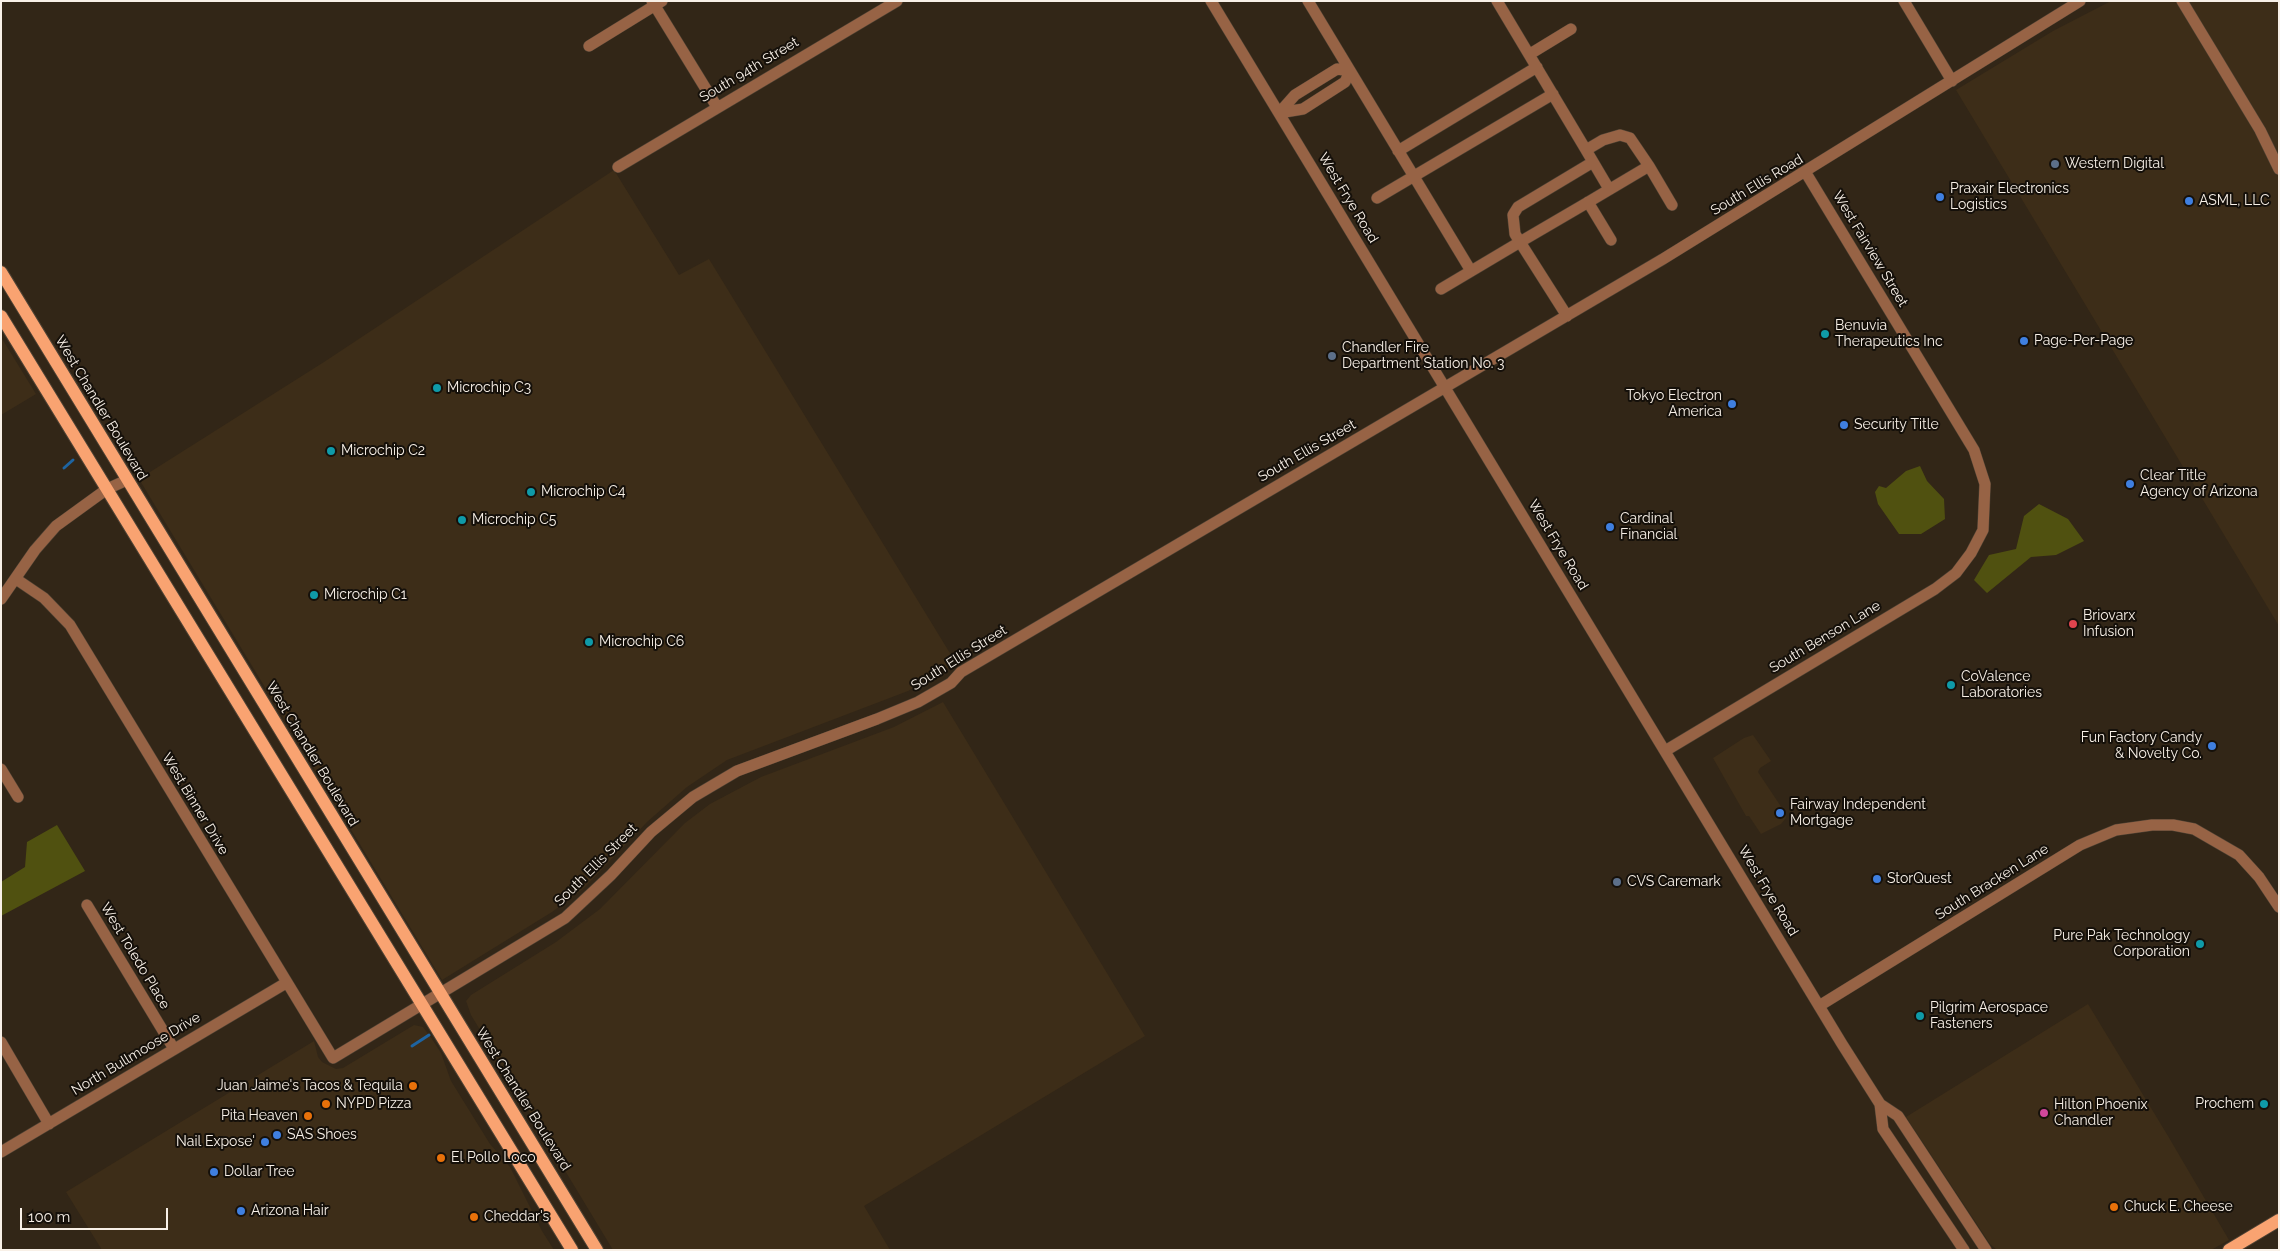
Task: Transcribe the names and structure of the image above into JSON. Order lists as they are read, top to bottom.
{
  "streets": {
    "main road": ["West Chandler Boulevard"],
    "street": [
      "South 94th Street",
      "South Ellis Road",
      "West Frye Road",
      "West Fairview Street",
      "South Ellis Street",
      "South Benson Lane",
      "West Binner Drive",
      "South Bracken Lane",
      "West Toledo Place",
      "North Bullmoose Drive"
    ]
  },
  "crossings": [
    ["South Ellis Road", "West Frye Road"],
    ["South Ellis Road", "West Fairview Street"],
    ["South Ellis Road", "South Ellis Street"],
    ["West Frye Road", "South Ellis Street"],
    ["West Frye Road", "South Benson Lane"],
    ["West Frye Road", "South Bracken Lane"],
    ["West Fairview Street", "South Benson Lane"],
    ["West Chandler Boulevard", "South Ellis Street"],
    ["South Ellis Street", "West Binner Drive"],
    ["West Binner Drive", "North Bullmoose Drive"],
    ["West Toledo Place", "North Bullmoose Drive"]
  ],
  "places": [
    "Western Digital",
    "Praxair Electronics Logistics",
    "ASML, LLC",
    "Benuvia Therapeutics Inc",
    "Page-Per-Page",
    "Chandler Fire Department Station No. 3",
    "Microchip C3",
    "Tokyo Electron America",
    "Security Title",
    "Microchip C2",
    "Clear Title Agency of Arizona",
    "Microchip C4",
    "Microchip C5",
    "Cardinal Financial",
    "Microchip C1",
    "Briovarx Infusion",
    "Microchip C6",
    "CoValence Laboratories",
    "Fun Factory Candy & Novelty Co.",
    "Fairway Independent Mortgage",
    "StorQuest",
    "CVS Caremark",
    "Pure Pak Technology Corporation",
    "Pilgrim Aerospace Fasteners",
    "Juan Jaime's Tacos & Tequila",
    "NYPD Pizza",
    "Prochem",
    "Hilton Phoenix Chandler",
    "Pita Heaven",
    "SAS Shoes",
    "Nail Expose'",
    "El Pollo Loco",
    "Dollar Tree",
    "Chuck E. Cheese",
    "Arizona Hair",
    "Cheddar's"
  ],
  "scale_bar": "100 m"
}
